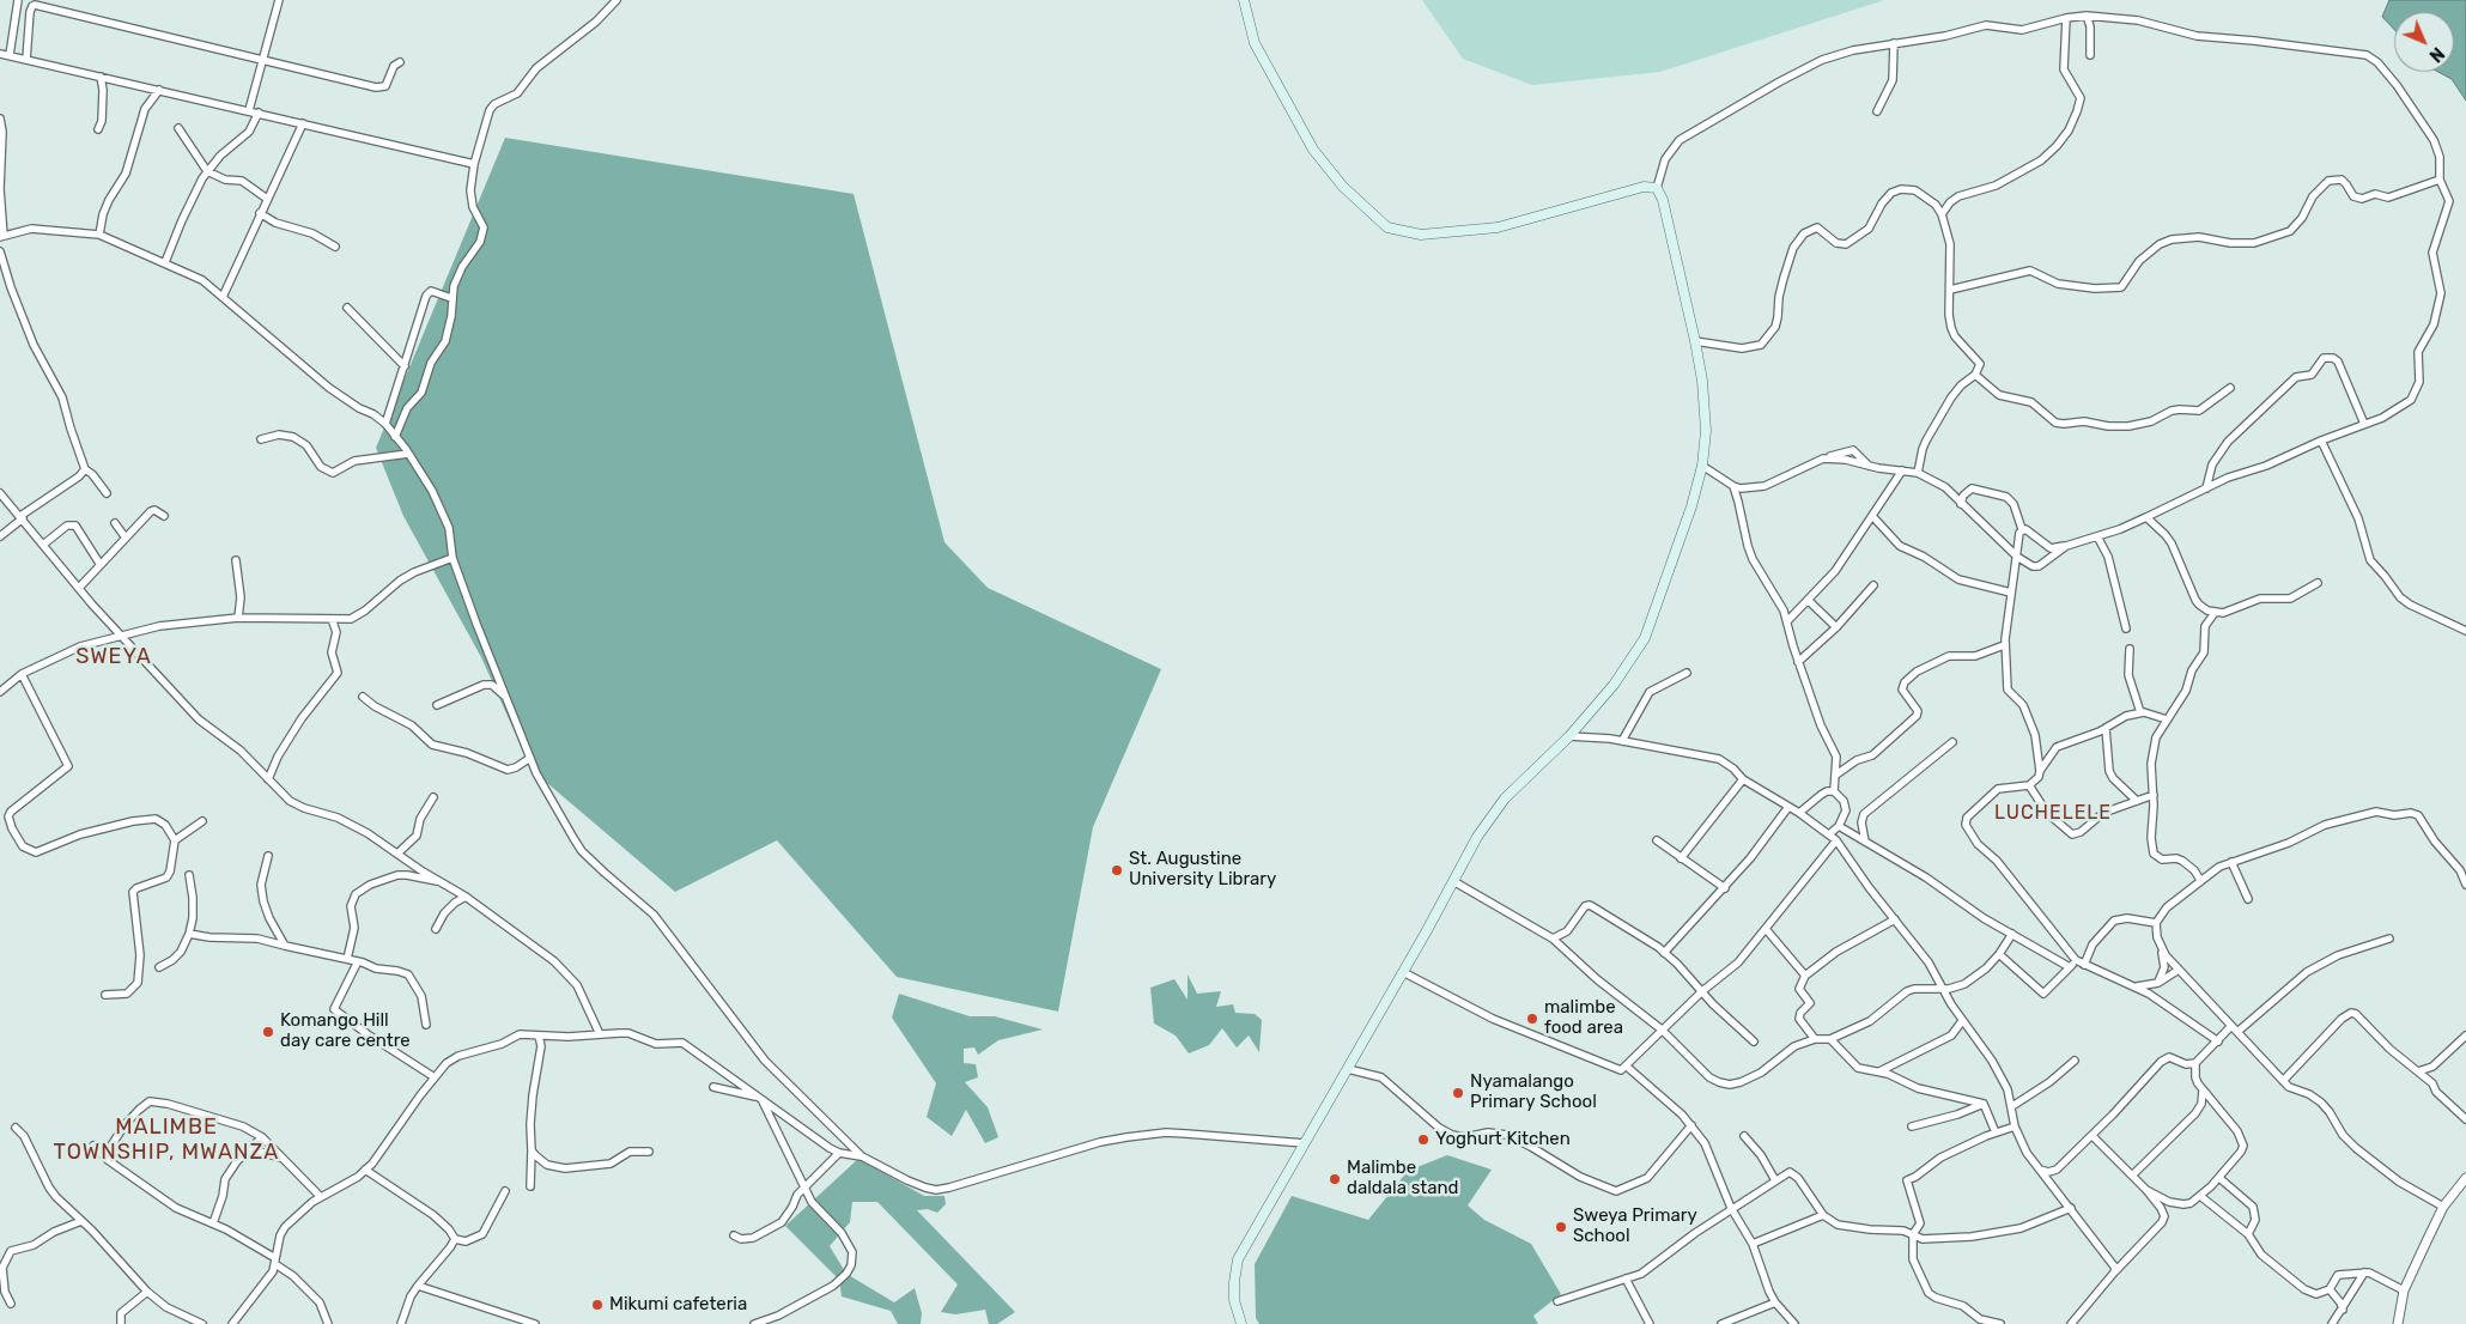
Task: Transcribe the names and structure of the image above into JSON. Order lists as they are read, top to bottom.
{
  "districts": ["SWEYA", "LUCHELELE", "MALIMBE TOWNSHIP, MWANZA"],
  "places": [
    "St. Augustine University Library",
    "malimbe food area",
    "Komango Hill day care centre",
    "Nyamalango Primary School",
    "Yoghurt Kitchen",
    "Malimbe daldala stand",
    "Sweya Primary School",
    "Mikumi cafeteria"
  ],
  "north": "bottom right"
}
